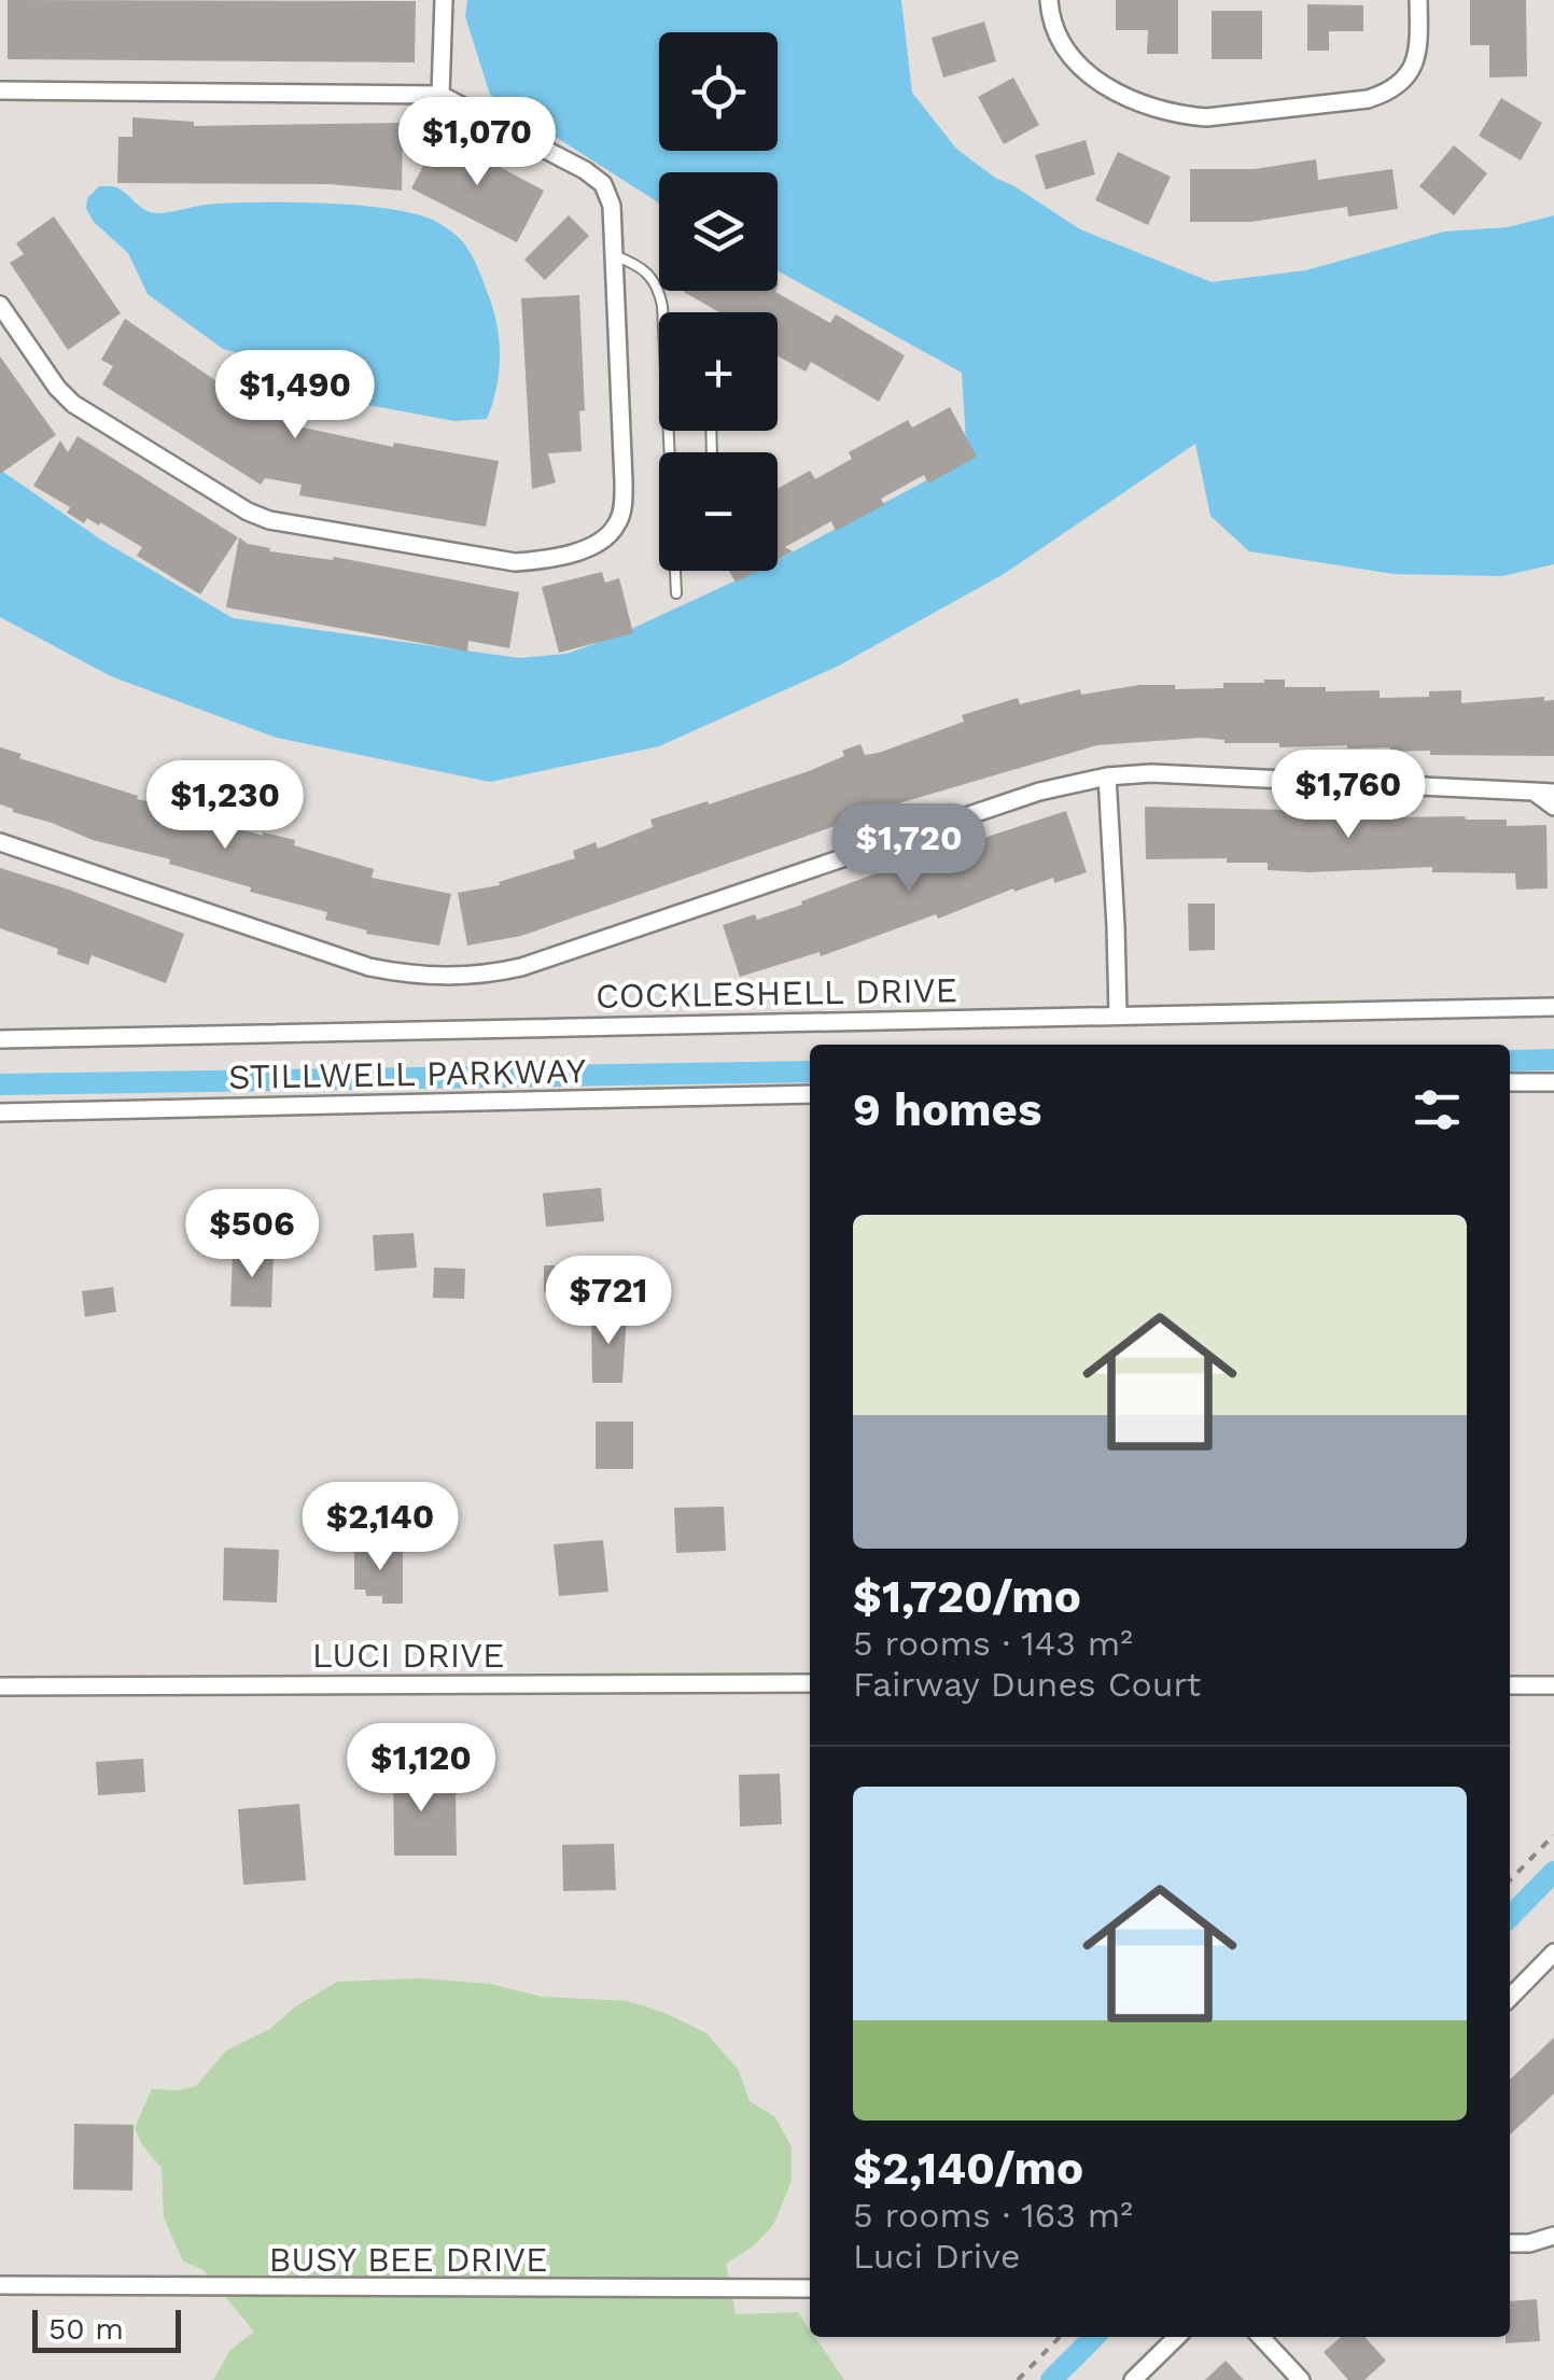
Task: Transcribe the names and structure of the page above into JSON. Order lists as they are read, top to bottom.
{
  "streets": {
    "street": [
      "COCKLESHELL DRIVE",
      "STILLWELL PARKWAY",
      "LUCI DRIVE",
      "BUSY BEE DRIVE"
    ]
  },
  "scale_bar": "50 m",
  "page": {
    "map_buttons": ["+", "−"],
    "price": [
      "$1,070",
      "$1,490",
      "$1,760",
      "$1,230",
      "$1,720",
      "$506",
      "$721",
      "$2,140",
      "$1,120"
    ],
    "heading": "9 homes",
    "list": [
      {
        "name": "$1,720/mo",
        "note": "5 rooms · 143 m² · Fairway Dunes Court"
      },
      {
        "name": "$2,140/mo",
        "note": "5 rooms · 163 m² · Luci Drive"
      }
    ],
    "scale": "50 m"
  }
}
